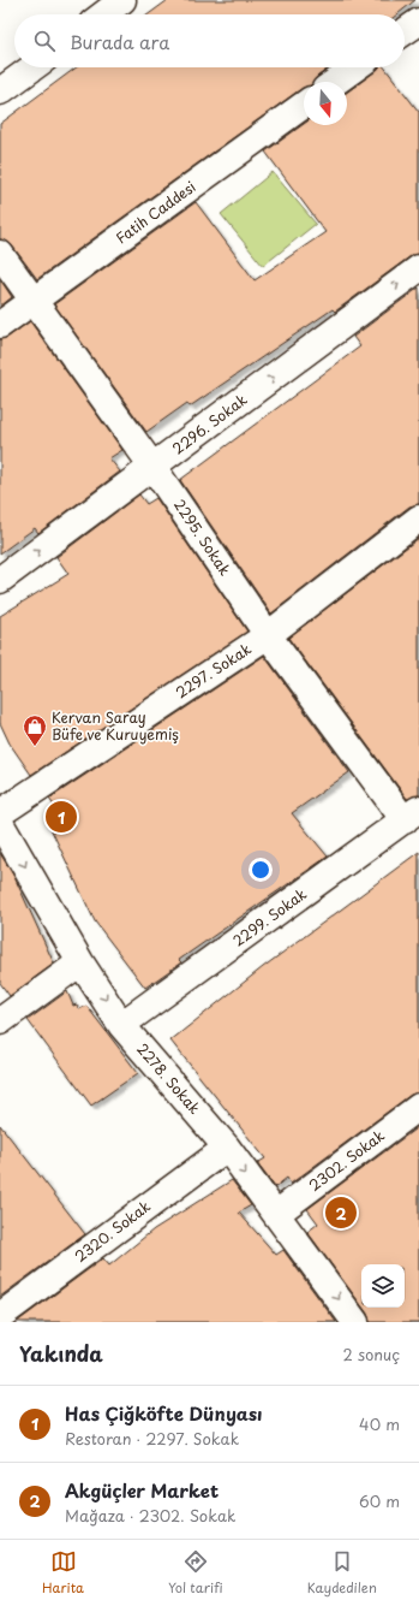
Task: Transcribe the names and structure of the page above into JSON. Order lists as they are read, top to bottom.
{
  "streets": {
    "street": [
      "Fatih Caddesi",
      "2296. Sokak",
      "2295. Sokak",
      "2297. Sokak",
      "2299. Sokak",
      "2278. Sokak",
      "2302. Sokak",
      "2320. Sokak"
    ]
  },
  "crossings": [
    ["Fatih Caddesi", "2295. Sokak"],
    ["2296. Sokak", "2295. Sokak"],
    ["2295. Sokak", "2297. Sokak"],
    ["2295. Sokak", "2299. Sokak"],
    ["2299. Sokak", "2278. Sokak"],
    ["2278. Sokak", "2302. Sokak"],
    ["2278. Sokak", "2320. Sokak"]
  ],
  "one_way": ["2296. Sokak", "2278. Sokak"],
  "places": {
    "shop": ["Kervan Saray Büfe ve Kuruyemiş"]
  },
  "north": "bottom",
  "page": {
    "search": "Burada ara",
    "pins": ["1", "2"],
    "heading": ["Yakında", "2 sonuç"],
    "list": [
      {
        "mark": "1",
        "name": "Has Çiğköfte Dünyası",
        "note": "Restoran · 2297. Sokak",
        "value": "40 m"
      },
      {
        "mark": "2",
        "name": "Akgüçler Market",
        "note": "Mağaza · 2302. Sokak",
        "value": "60 m"
      }
    ],
    "nav": ["Harita", "Yol tarifi", "Kaydedilen"]
  }
}
